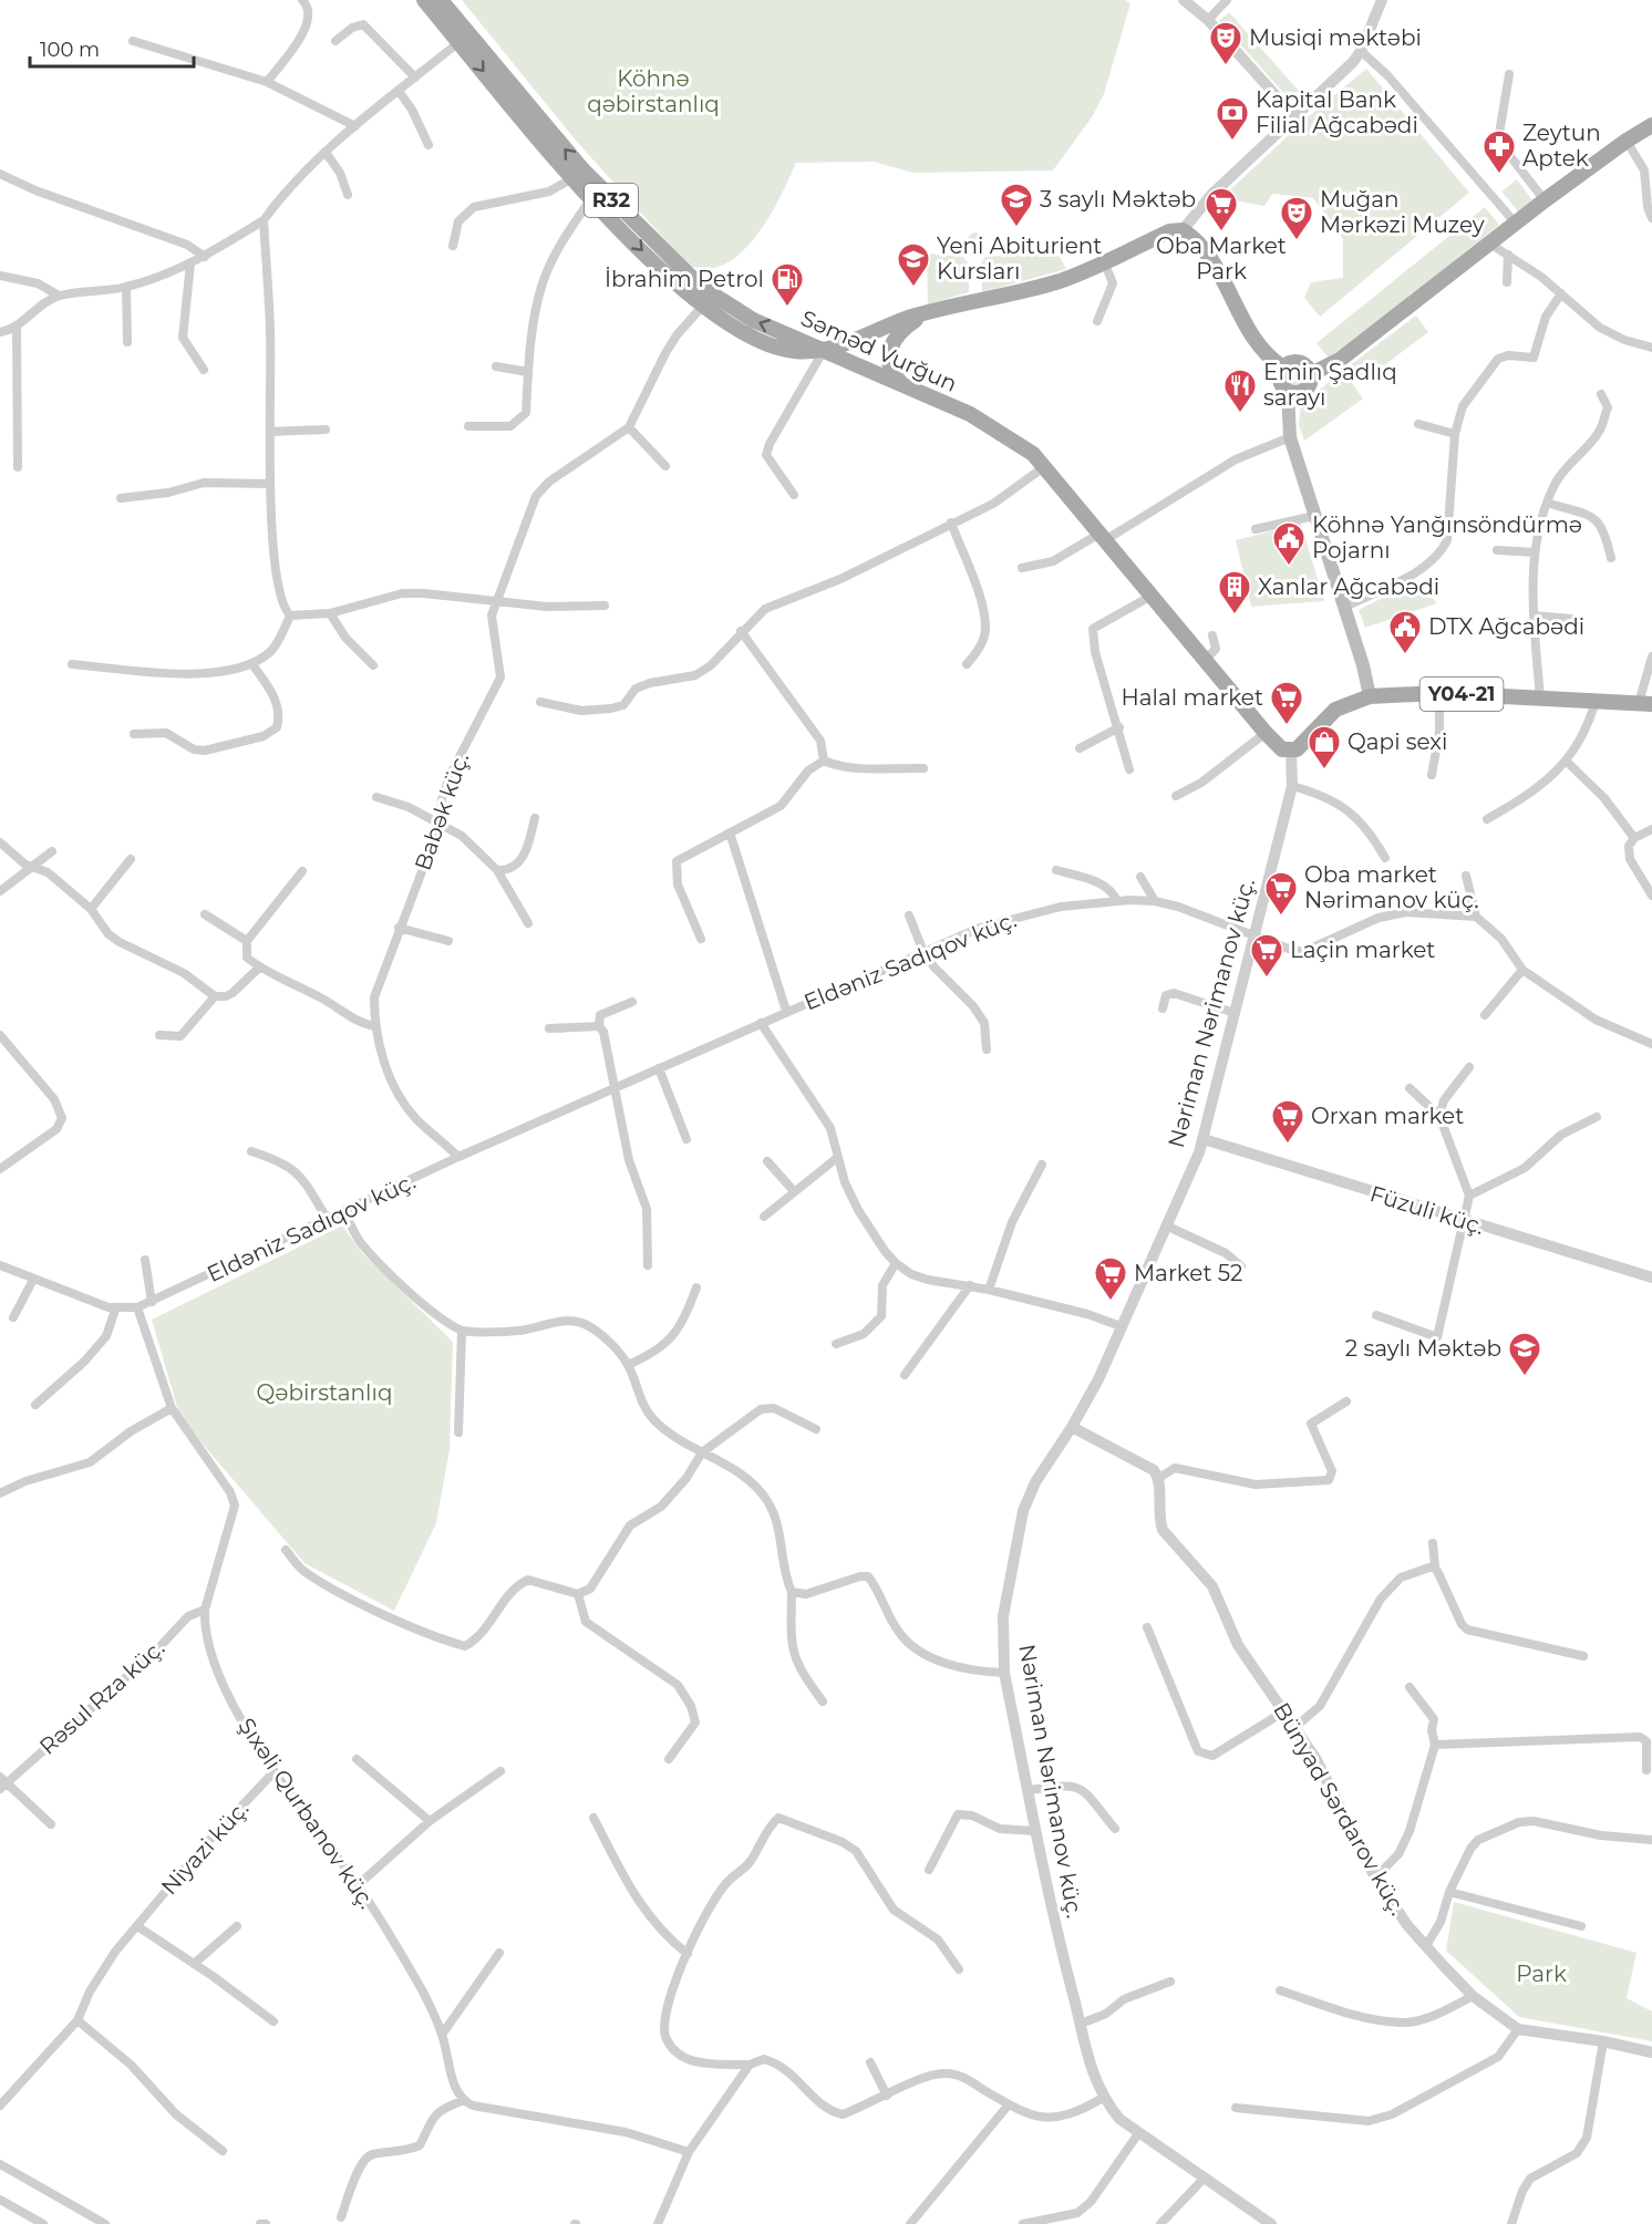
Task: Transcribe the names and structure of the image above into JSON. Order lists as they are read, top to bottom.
{
  "streets": {
    "main road": ["R32", "Səməd Vurğun", "Y04-21"],
    "street": [
      "Babək küç.",
      "Eldəniz Sadıqov küç.",
      "Nəriman Nərimanov küç.",
      "Füzuli küç.",
      "Rəsul Rza küç.",
      "Bünyad Sərdarov küç.",
      "Şıxəli Qurbanov küç.",
      "Niyazi küç."
    ]
  },
  "crossings": [
    ["Səməd Vurğun", "Y04-21"],
    ["Səməd Vurğun", "Nəriman Nərimanov küç."],
    ["Y04-21", "Nəriman Nərimanov küç."],
    ["Babək küç.", "Eldəniz Sadıqov küç."],
    ["Eldəniz Sadıqov küç.", "Nəriman Nərimanov küç."],
    ["Eldəniz Sadıqov küç.", "Şıxəli Qurbanov küç."],
    ["Nəriman Nərimanov küç.", "Füzuli küç."],
    ["Rəsul Rza küç.", "Şıxəli Qurbanov küç."],
    ["Şıxəli Qurbanov küç.", "Niyazi küç."]
  ],
  "parks": ["Köhnə qəbirstanlıq", "Qəbirstanlıq", "Park"],
  "places": {
    "theatre": ["Musiqi məktəbi", "Muğan Mərkəzi Muzey"],
    "bank": ["Kapital Bank Filial Ağcabədi"],
    "pharmacy": ["Zeytun Aptek"],
    "school or university": ["3 saylı Məktəb", "Yeni Abiturient Kursları", "2 saylı Məktəb"],
    "supermarket": [
      "Oba Market Park",
      "Halal market",
      "Oba market Nərimanov küç.",
      "Laçin market",
      "Orxan market",
      "Market 52"
    ],
    "fuel station": ["İbrahim Petrol"],
    "restaurant": ["Emin Şadlıq sarayı"],
    "public building": ["Köhnə Yanğınsöndürmə Pojarnı", "DTX Ağcabədi"],
    "building": ["Xanlar Ağcabədi"],
    "shop": ["Qapi sexi"]
  },
  "scale_bar": "100 m"
}
